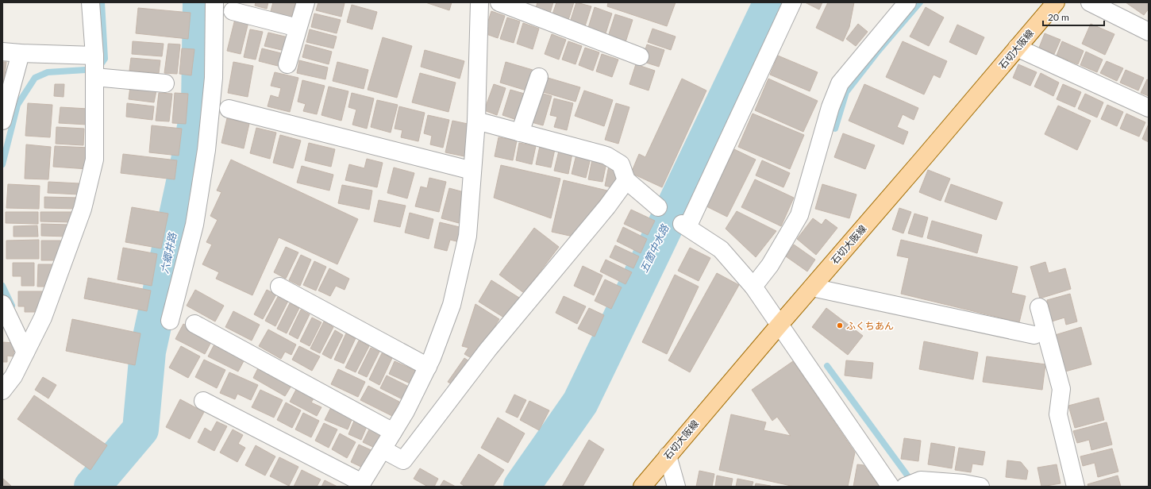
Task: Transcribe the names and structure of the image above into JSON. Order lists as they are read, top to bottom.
{
  "streets": {
    "main road": ["石切大阪線"]
  },
  "water": ["五箇中水路", "六郷井路"],
  "places": ["ふくちあん"],
  "scale_bar": "20 m"
}
